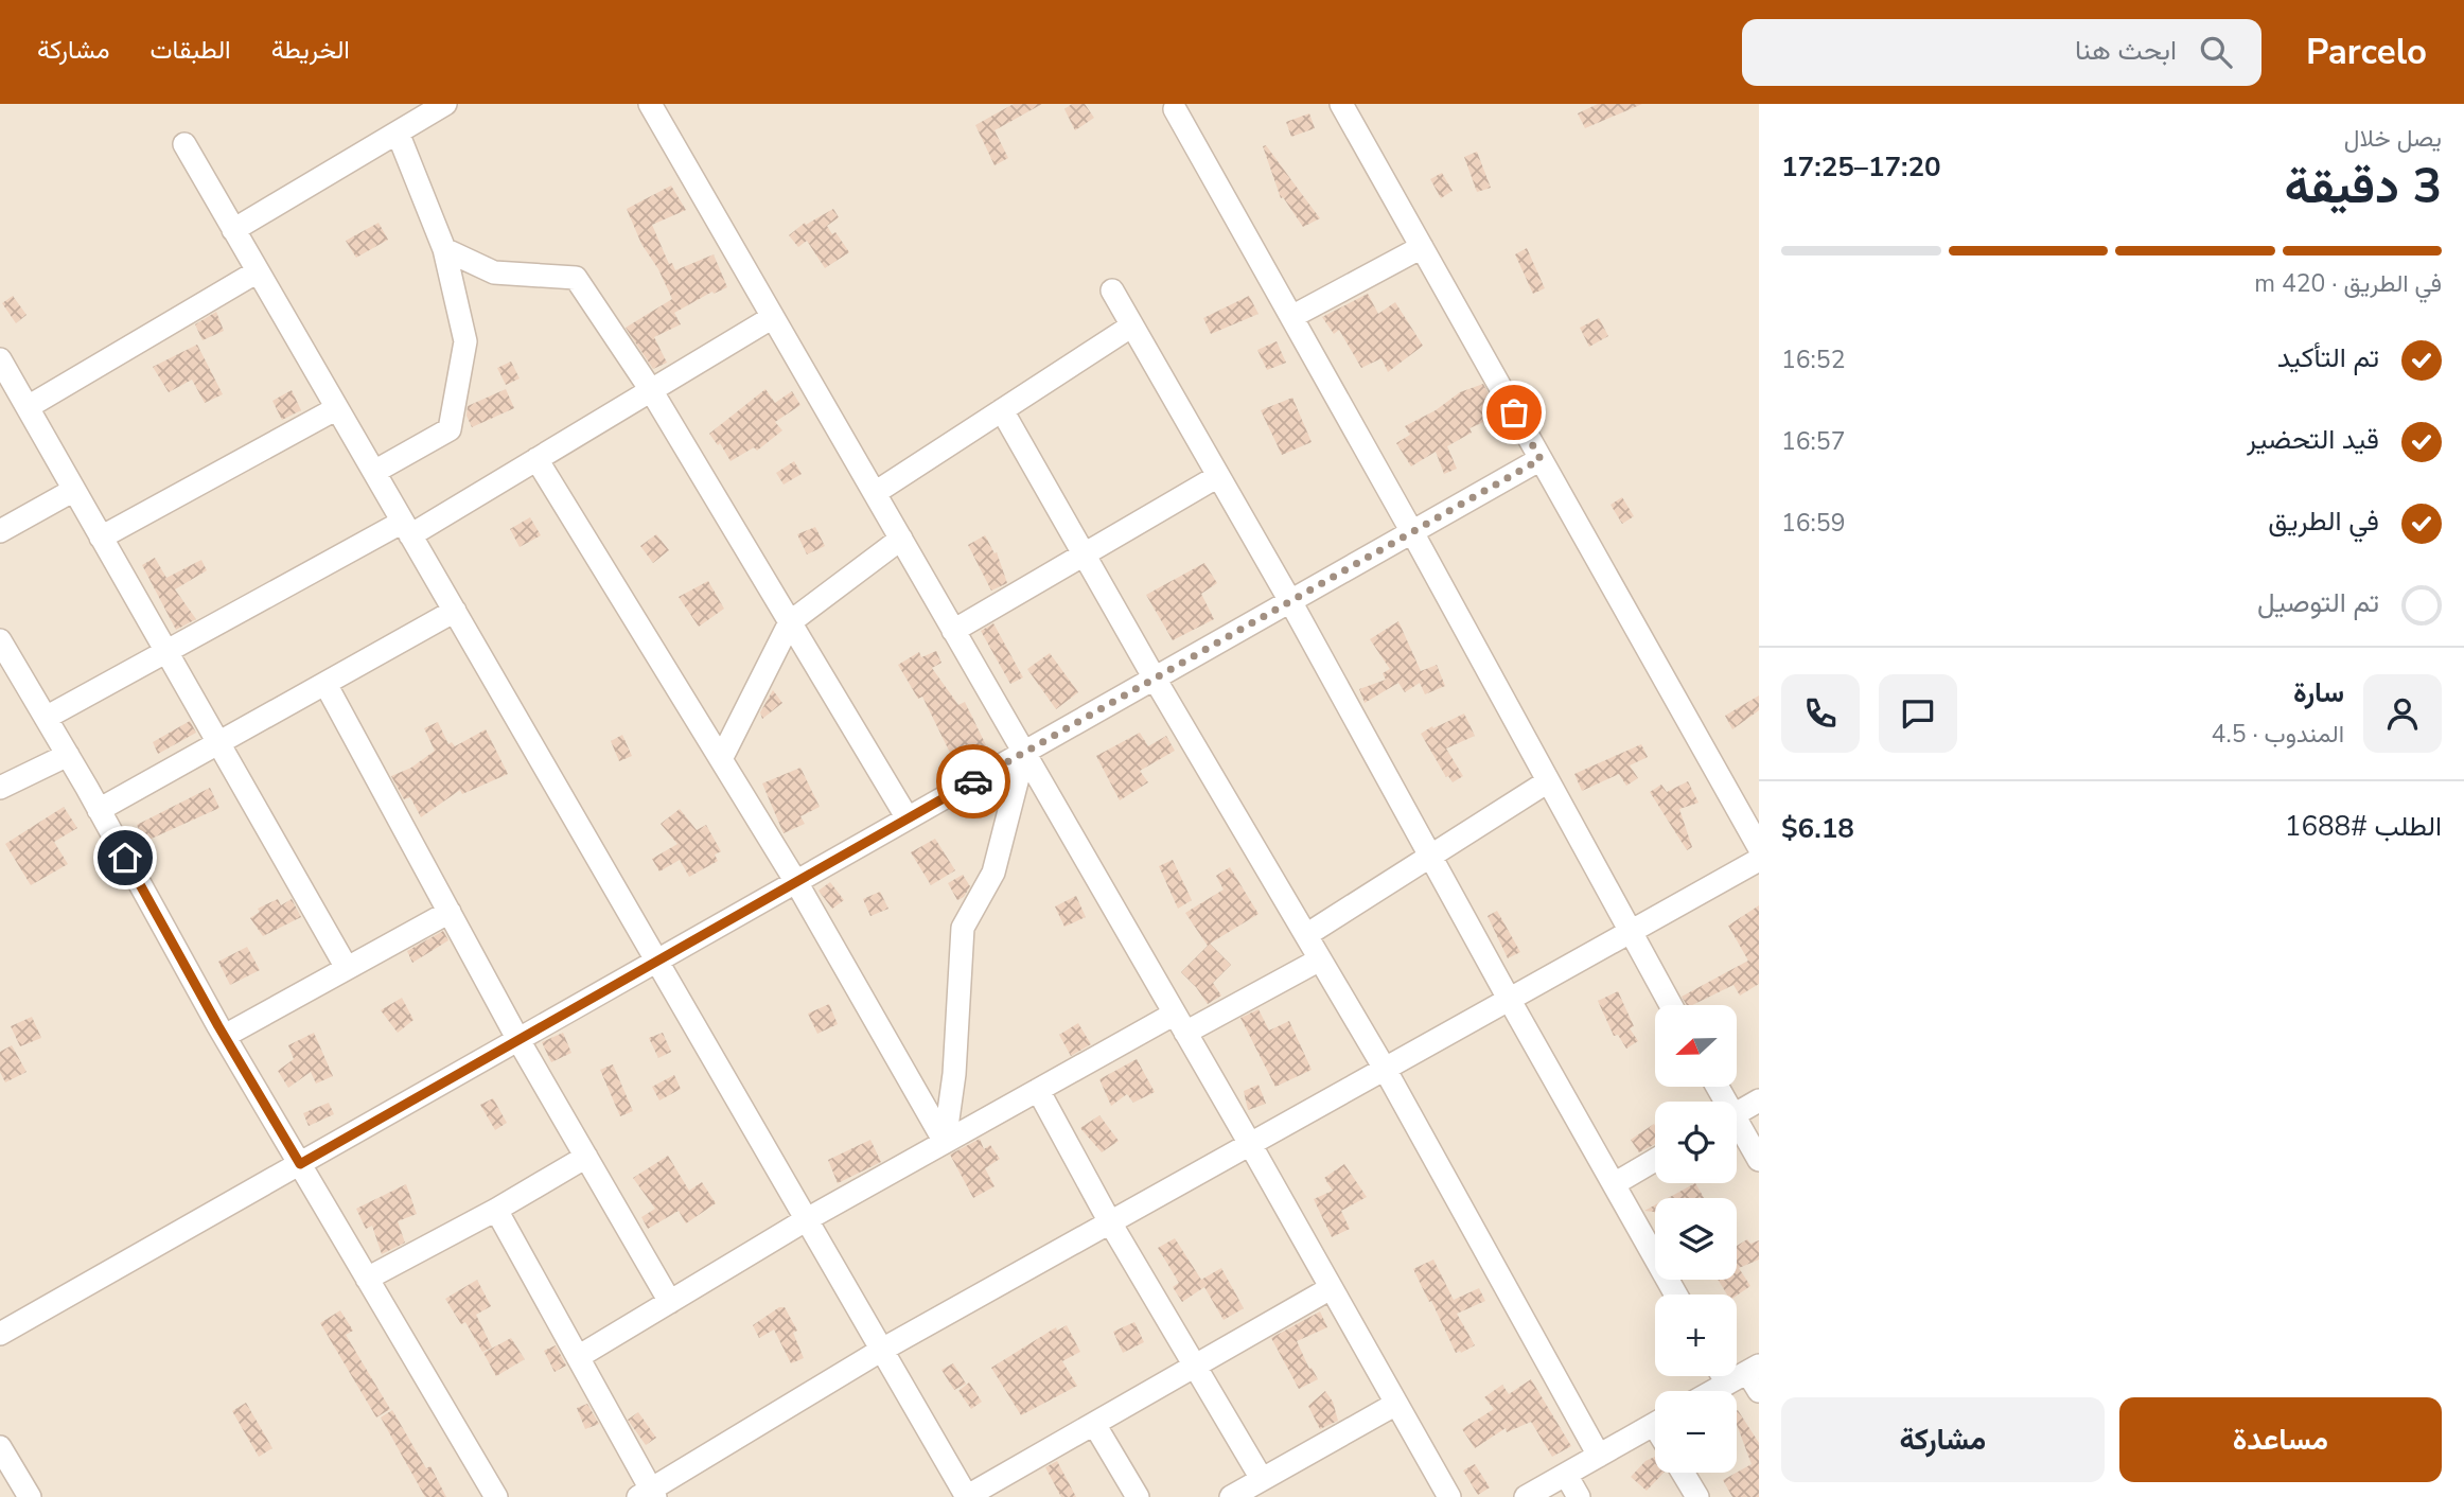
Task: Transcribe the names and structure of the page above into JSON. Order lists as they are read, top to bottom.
{
  "north": "left",
  "page": {
    "header": "Parcelo",
    "search": "ابحث هنا",
    "nav": ["الخريطة", "الطبقات", "مشاركة"],
    "heading": ["3 دقيقة", "يصل خلال", "17:20–17:25"],
    "panel": [
      "سارة",
      "المندوب · 4.5",
      "الطلب #1688",
      "$6.18"
    ],
    "bar": "في الطريق · 420 m",
    "list": [
      ["تم التأكيد", "16:52"],
      ["قيد التحضير", "16:57"],
      ["في الطريق", "16:59"],
      "تم التوصيل"
    ],
    "map_buttons": ["+", "−"],
    "buttons": ["مساعدة", "مشاركة"]
  }
}
